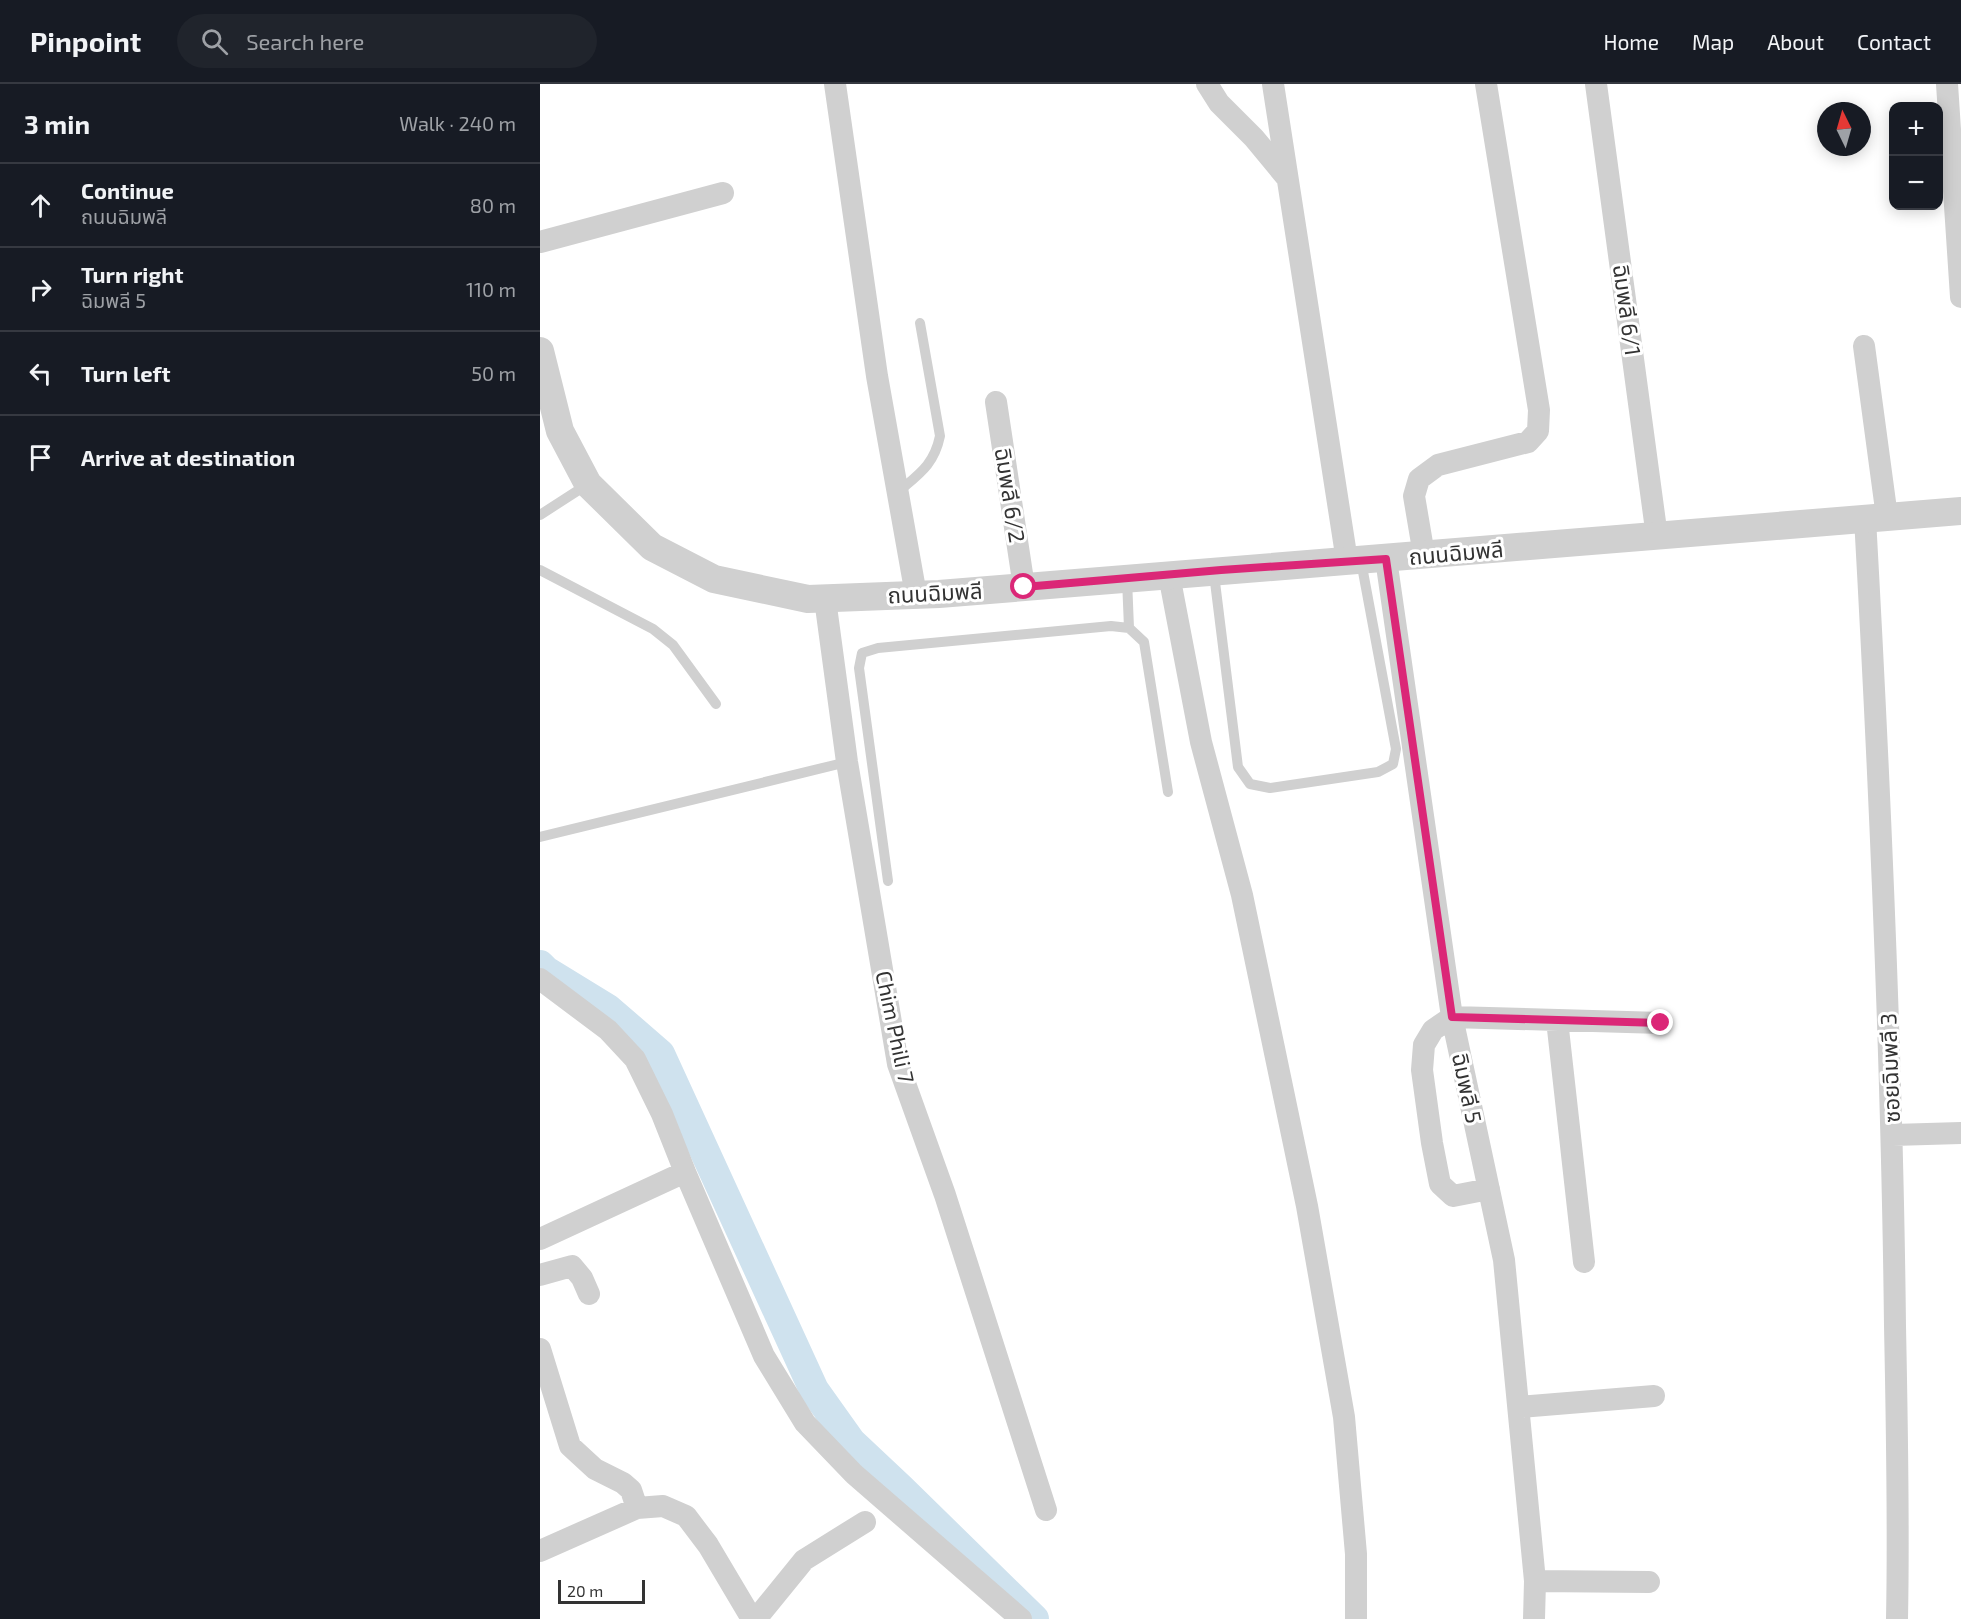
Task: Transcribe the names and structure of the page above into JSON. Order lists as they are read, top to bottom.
{
  "streets": {
    "street": [
      "ฉิมพลี 6/1",
      "ฉิมพลี 6/2",
      "ถนนฉิมพลี",
      "Chim Phili 7",
      "ซอยฉิมพลี 3",
      "ฉิมพลี 5"
    ]
  },
  "crossings": [
    ["ฉิมพลี 6/1", "ถนนฉิมพลี"],
    ["ฉิมพลี 6/2", "ถนนฉิมพลี"],
    ["ถนนฉิมพลี", "Chim Phili 7"],
    ["ถนนฉิมพลี", "ซอยฉิมพลี 3"],
    ["ถนนฉิมพลี", "ฉิมพลี 5"]
  ],
  "scale_bar": "20 m",
  "north": "top",
  "page": {
    "header": "Pinpoint",
    "search": "Search here",
    "nav": [
      "Home",
      "Map",
      "About",
      "Contact"
    ],
    "heading": ["3 min", "Walk · 240 m"],
    "map_buttons": ["+", "−"],
    "list": [
      ["Continue", "ถนนฉิมพลี", "80 m"],
      ["Turn right", "ฉิมพลี 5", "110 m"],
      ["Turn left", "50 m"],
      "Arrive at destination"
    ],
    "scale": "20 m"
  }
}
